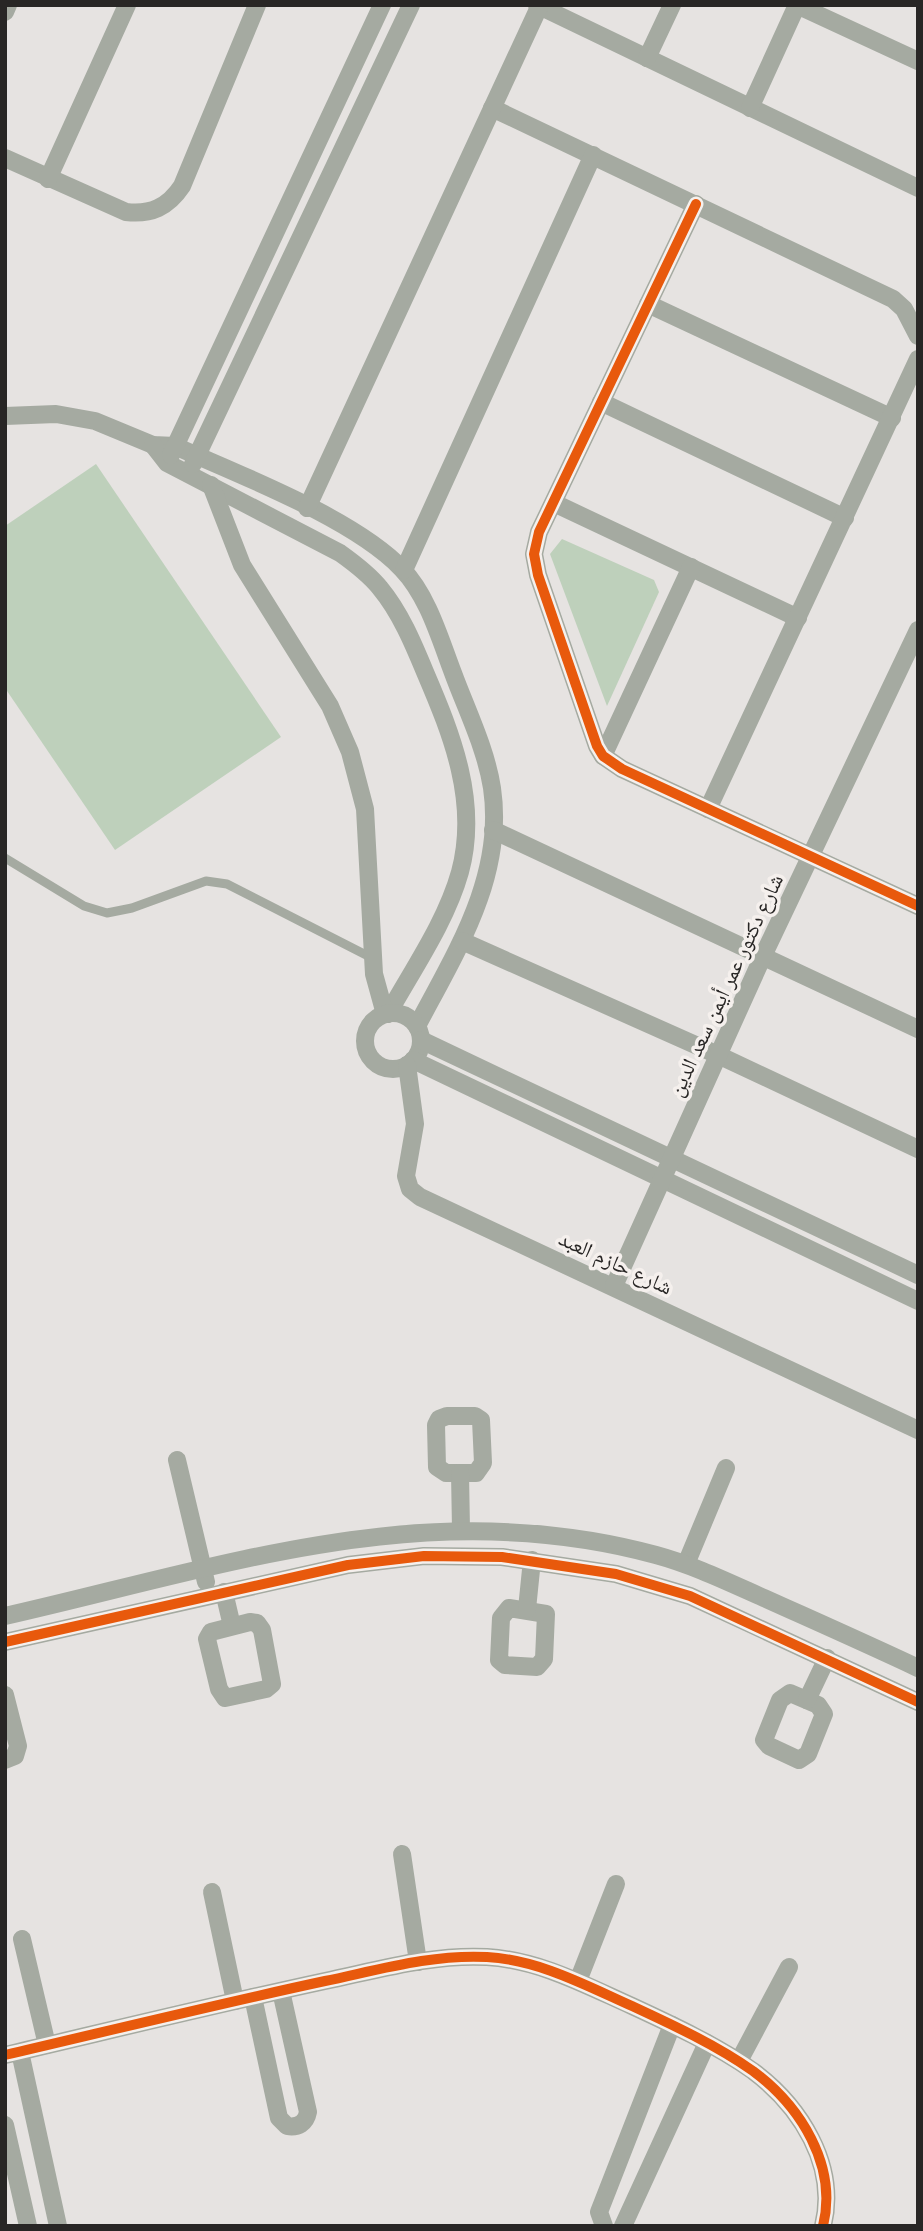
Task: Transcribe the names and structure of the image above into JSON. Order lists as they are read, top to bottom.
{
  "streets": {
    "street": ["شارع دكتور عمر أيمن سعد الدين", "شارع حازم العبد"]
  },
  "crossings": [
    ["شارع دكتور عمر أيمن سعد الدين", "شارع حازم العبد"]
  ]
}
